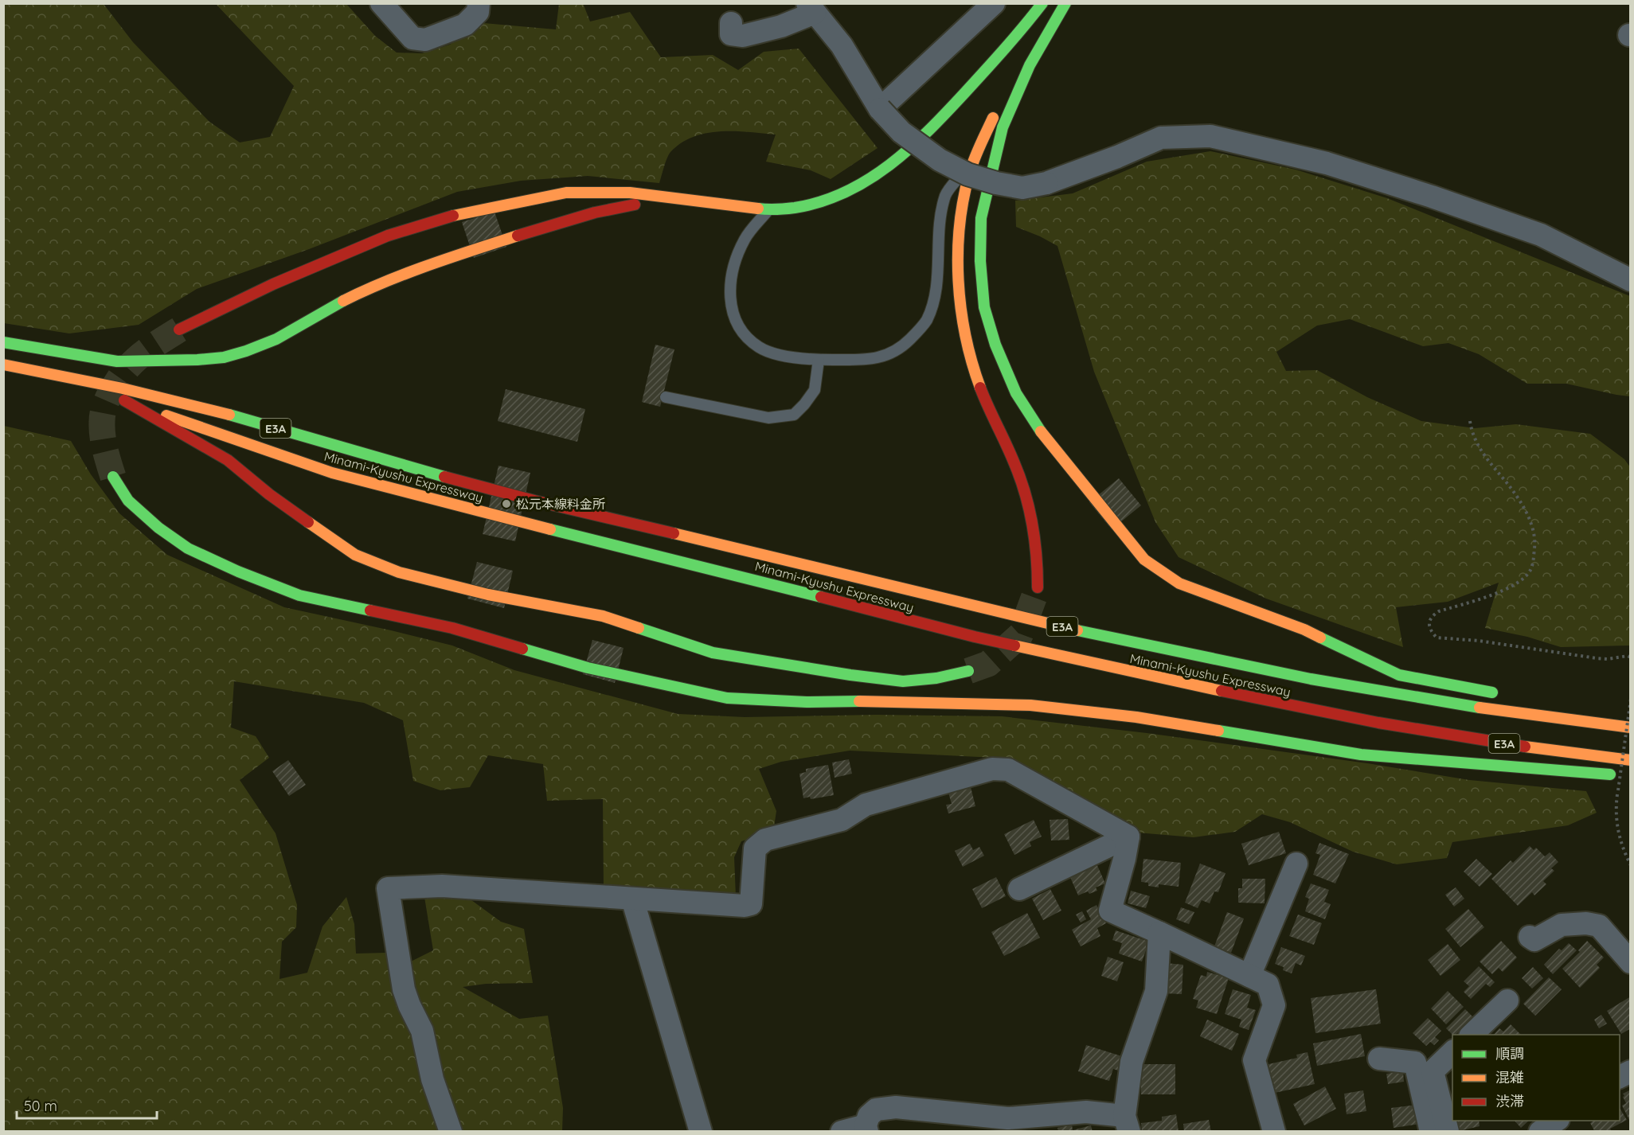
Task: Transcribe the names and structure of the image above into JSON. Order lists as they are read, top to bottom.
{
  "streets": {
    "highway": ["E3A", "Minami-Kyushu Expressway"]
  },
  "places": ["松元本線料金所"],
  "legend": ["順調", "混雑", "渋滞"],
  "scale_bar": "50 m"
}
